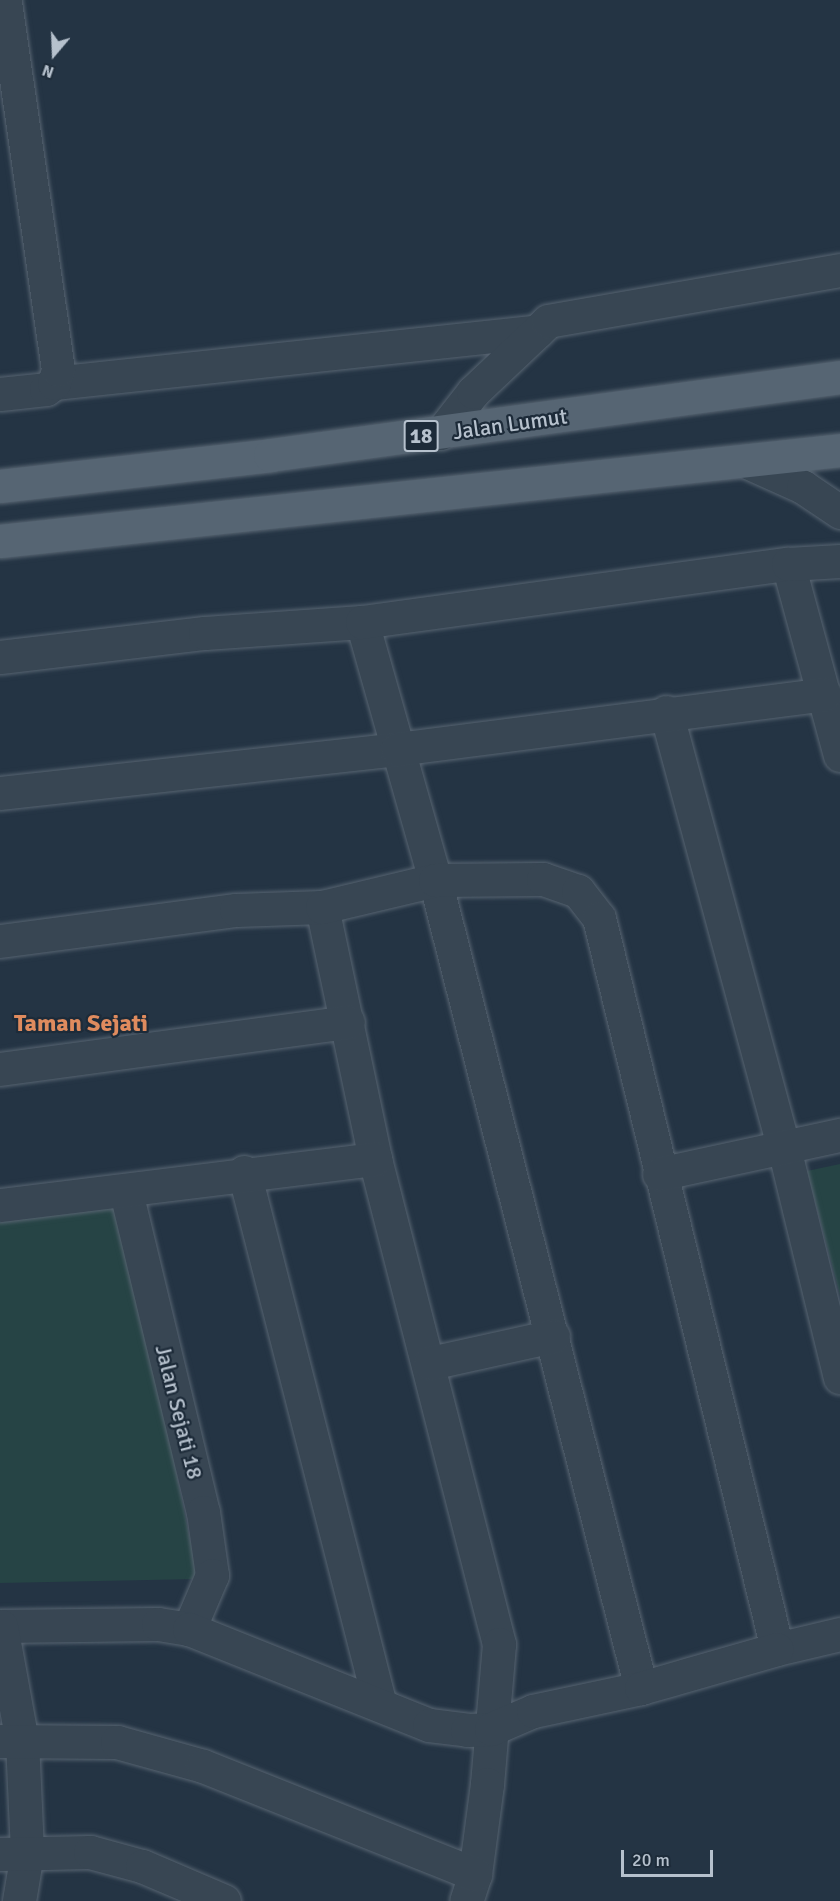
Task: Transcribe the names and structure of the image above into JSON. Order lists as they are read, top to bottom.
{
  "streets": {
    "main road": ["Jalan Lumut", "18"],
    "street": ["Jalan Sejati 18"]
  },
  "districts": ["Taman Sejati"],
  "scale_bar": "20 m",
  "north": "bottom"
}
